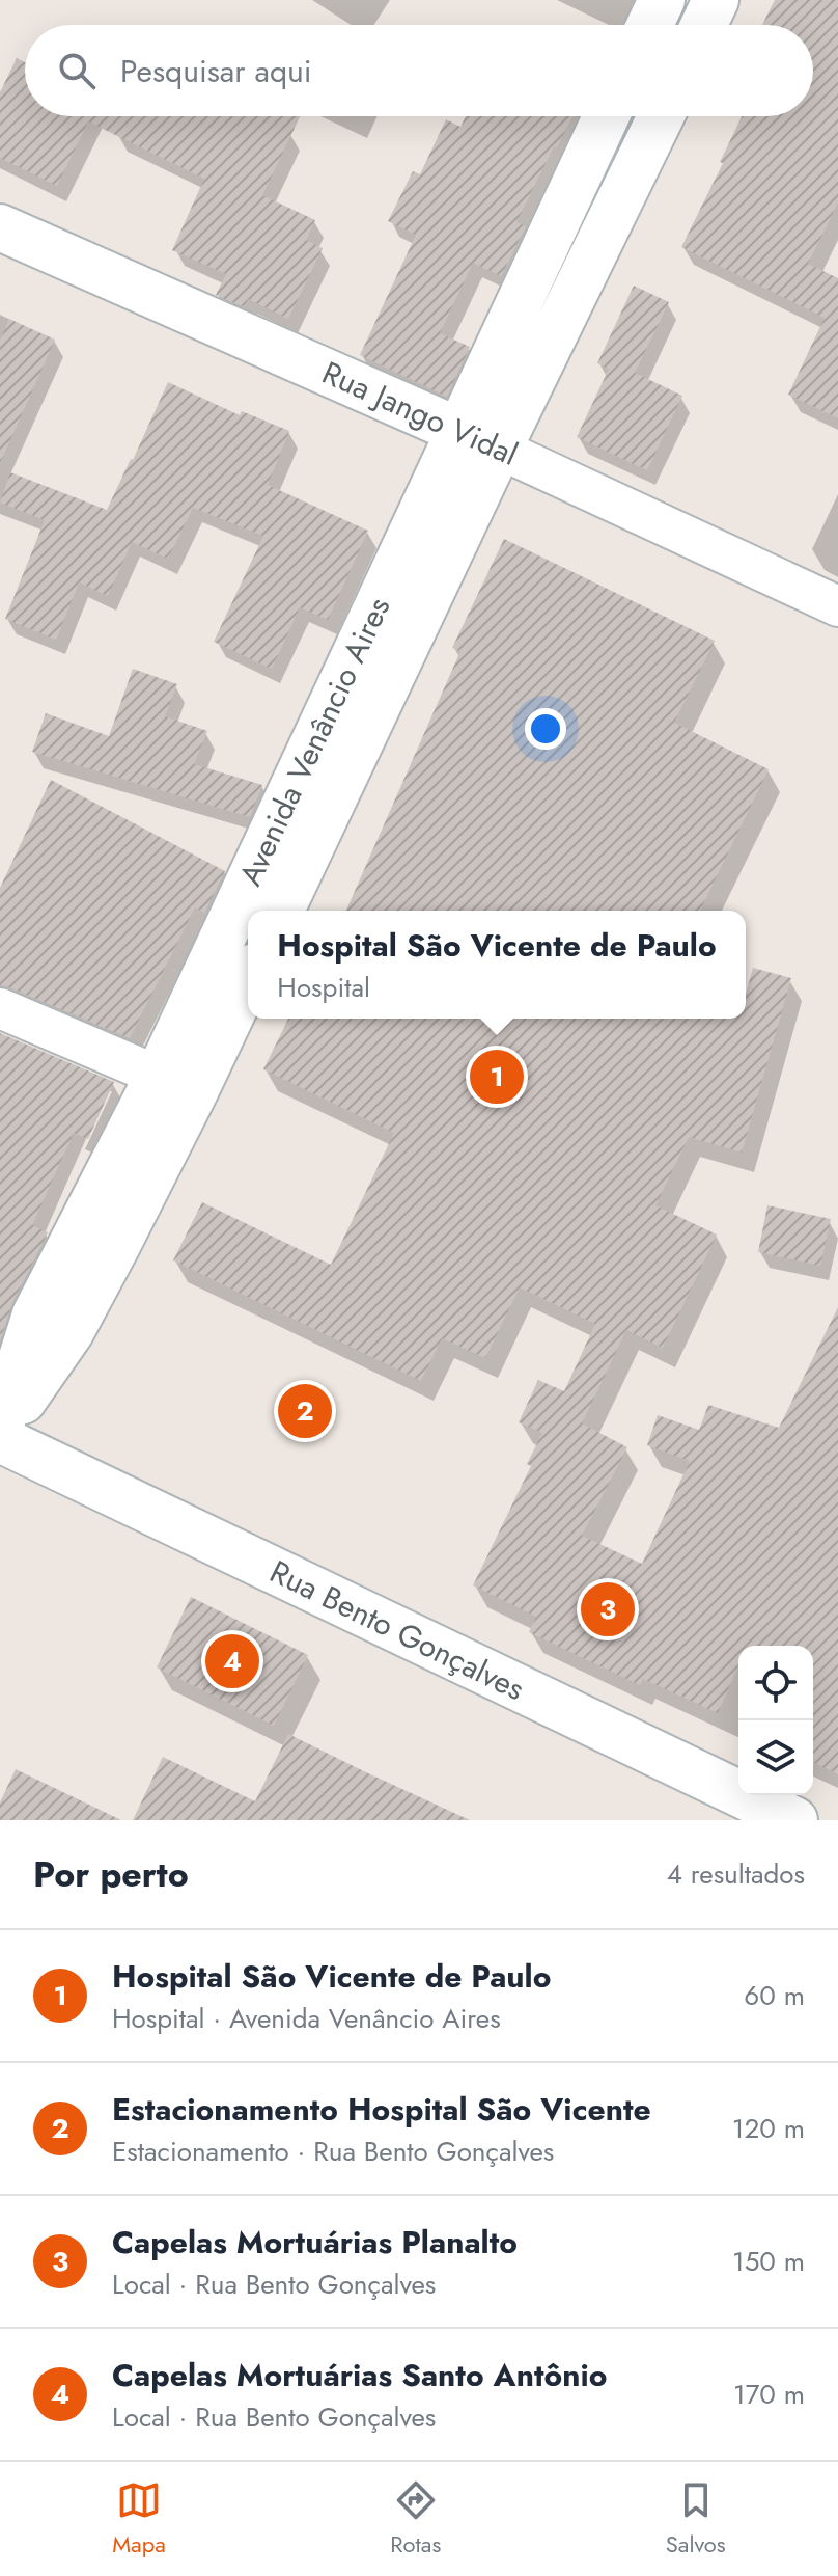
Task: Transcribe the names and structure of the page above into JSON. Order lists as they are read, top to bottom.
{
  "streets": {
    "main road": ["Rua Jango Vidal", "Avenida Venâncio Aires", "Rua Bento Gonçalves"]
  },
  "crossings": [
    ["Rua Jango Vidal", "Avenida Venâncio Aires"],
    ["Avenida Venâncio Aires", "Rua Bento Gonçalves"]
  ],
  "page": {
    "search": "Pesquisar aqui",
    "popup": ["Hospital São Vicente de Paulo", "Hospital"],
    "pins": [
      "1",
      "2",
      "3",
      "4"
    ],
    "heading": ["Por perto", "4 resultados"],
    "list": [
      {
        "mark": "1",
        "name": "Hospital São Vicente de Paulo",
        "note": "Hospital · Avenida Venâncio Aires",
        "value": "60 m"
      },
      {
        "mark": "2",
        "name": "Estacionamento Hospital São Vicente",
        "note": "Estacionamento · Rua Bento Gonçalves",
        "value": "120 m"
      },
      {
        "mark": "3",
        "name": "Capelas Mortuárias Planalto",
        "note": "Local · Rua Bento Gonçalves",
        "value": "150 m"
      },
      {
        "mark": "4",
        "name": "Capelas Mortuárias Santo Antônio",
        "note": "Local · Rua Bento Gonçalves",
        "value": "170 m"
      }
    ],
    "nav": ["Mapa", "Rotas", "Salvos"]
  }
}
